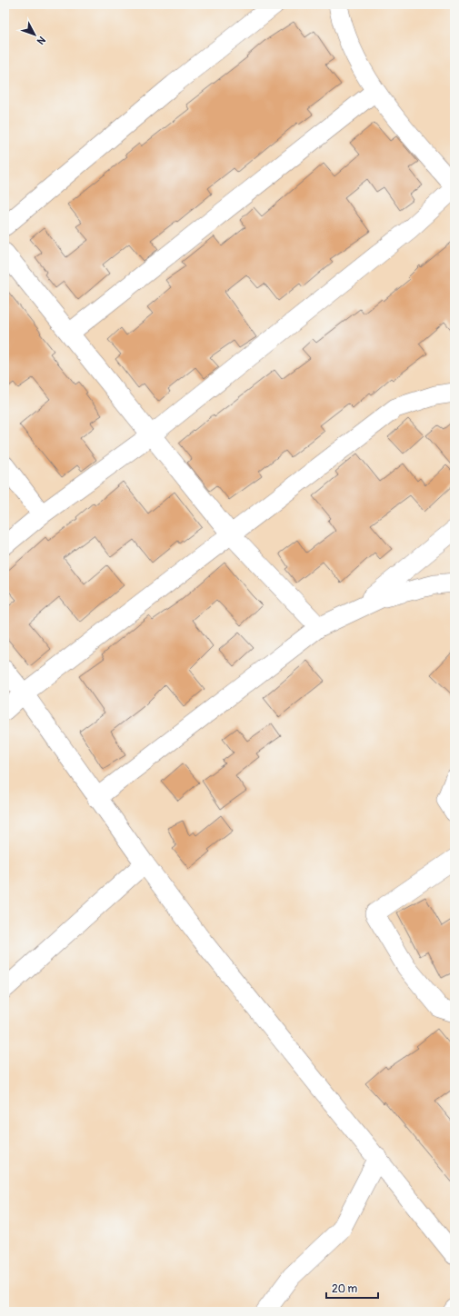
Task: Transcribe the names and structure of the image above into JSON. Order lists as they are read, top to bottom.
{
  "scale_bar": "20 m",
  "north": "bottom right"
}
